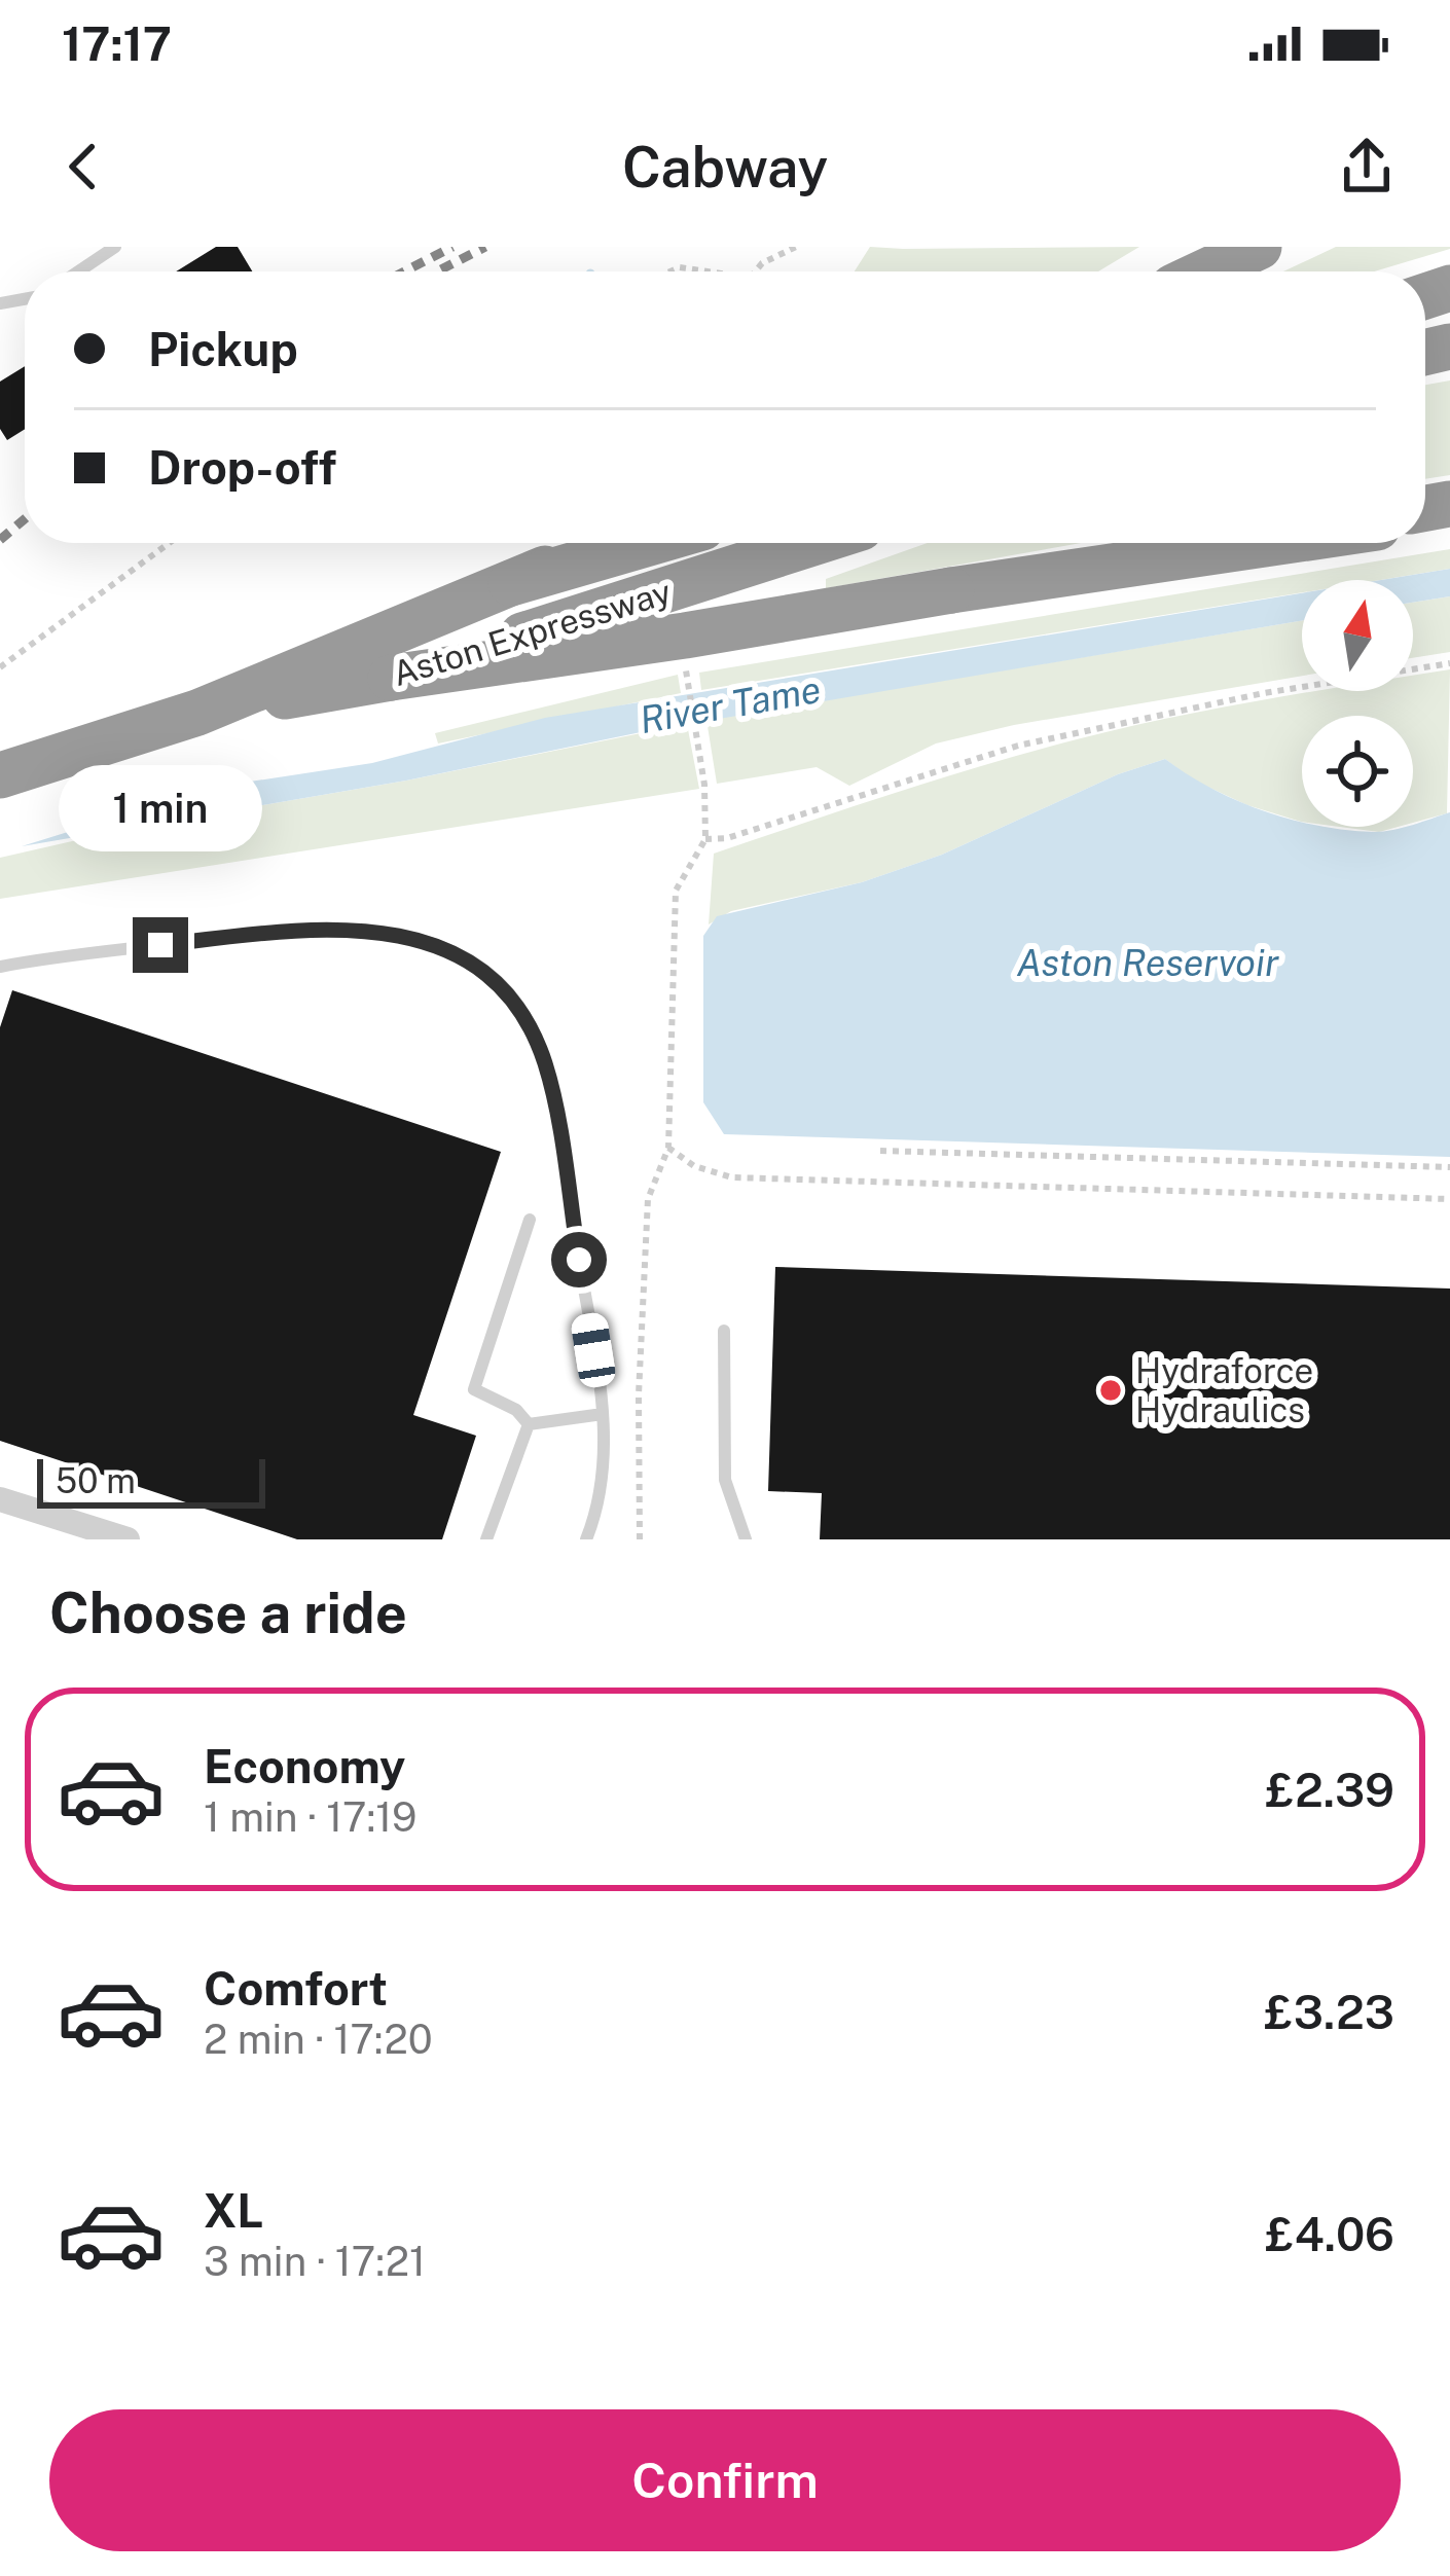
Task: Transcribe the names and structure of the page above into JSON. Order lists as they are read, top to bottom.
{
  "streets": {
    "highway": ["Aston Expressway"]
  },
  "water": ["River Tame", "Aston Reservoir"],
  "places": ["Hydraforce Hydraulics"],
  "scale_bar": "50 m",
  "north": "top",
  "page": {
    "status": "17:17",
    "header": "Cabway",
    "banner": ["Pickup", "Drop-off"],
    "bubble": "1 min",
    "scale": "50 m",
    "heading": "Choose a ride",
    "list": [
      {
        "name": "Economy",
        "note": "1 min · 17:19",
        "value": "£2.39"
      },
      {
        "name": "Comfort",
        "note": "2 min · 17:20",
        "value": "£3.23"
      },
      {
        "name": "XL",
        "note": "3 min · 17:21",
        "value": "£4.06"
      }
    ],
    "buttons": "Confirm"
  }
}
